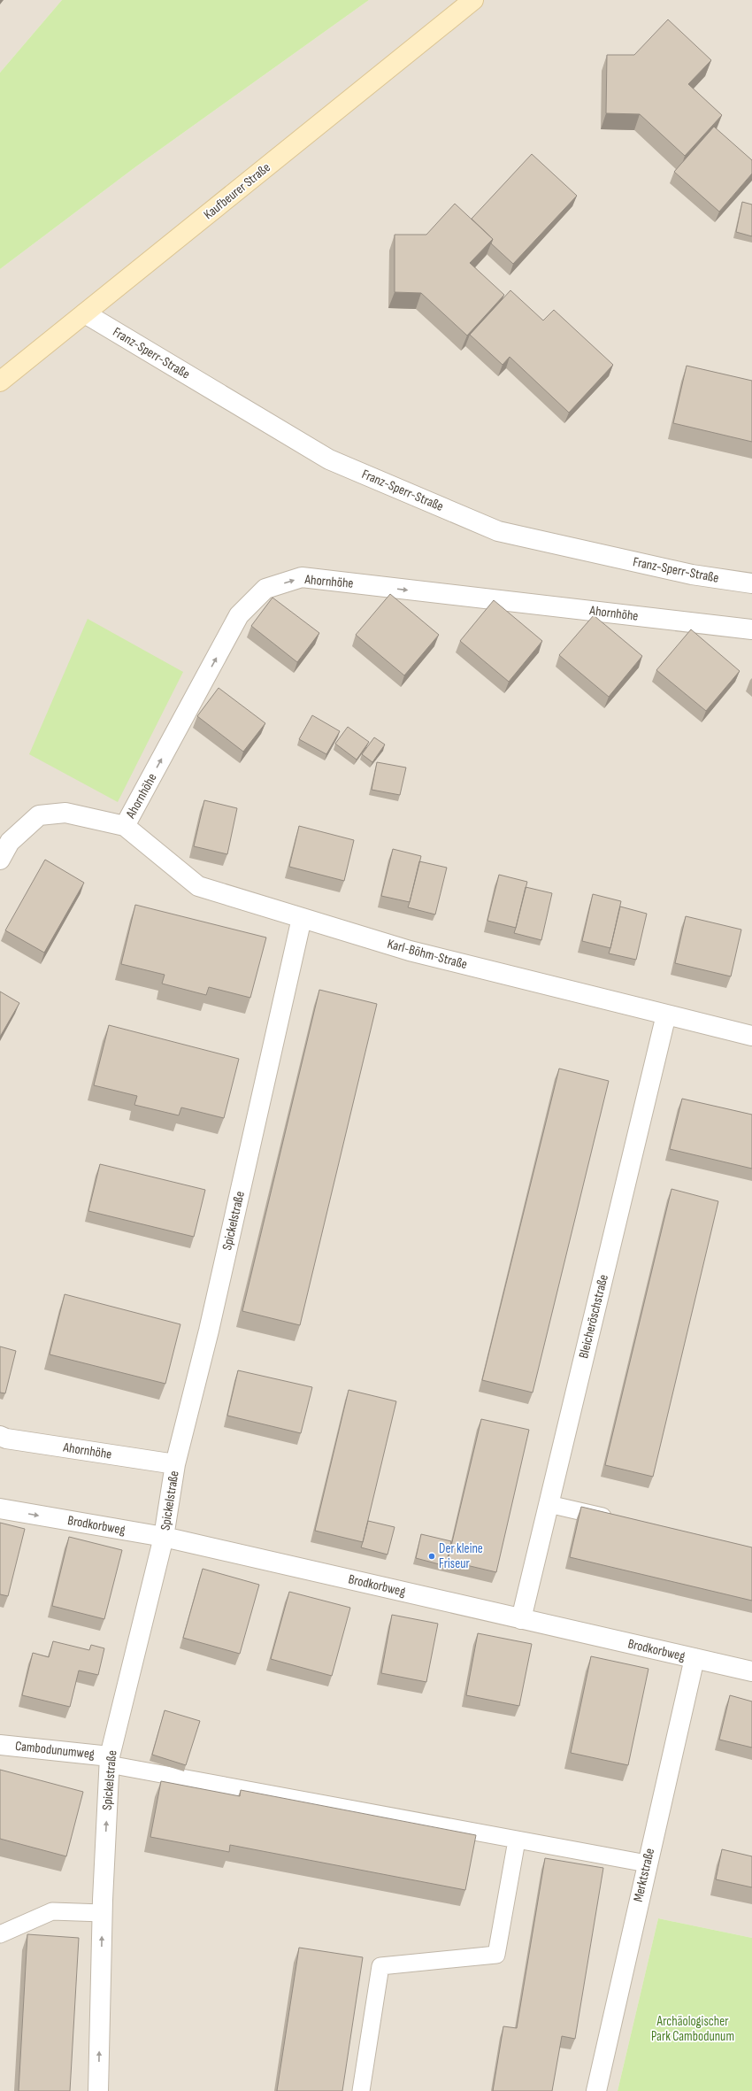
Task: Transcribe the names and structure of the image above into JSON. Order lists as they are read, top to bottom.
{
  "streets": {
    "street": [
      "Kaufbeurer Straße",
      "Franz-Sperr-Straße",
      "Ahornhöhe",
      "Karl-Böhm-Straße",
      "Spickelstraße",
      "Bleicheröschstraße",
      "Brodkorbweg",
      "Cambodunumweg",
      "Merktstraße"
    ]
  },
  "crossings": [
    ["Kaufbeurer Straße", "Franz-Sperr-Straße"],
    ["Ahornhöhe", "Karl-Böhm-Straße"],
    ["Ahornhöhe", "Spickelstraße"],
    ["Karl-Böhm-Straße", "Spickelstraße"],
    ["Karl-Böhm-Straße", "Bleicheröschstraße"],
    ["Spickelstraße", "Brodkorbweg"],
    ["Spickelstraße", "Cambodunumweg"],
    ["Bleicheröschstraße", "Brodkorbweg"],
    ["Brodkorbweg", "Merktstraße"]
  ],
  "one_way": ["Ahornhöhe"],
  "parks": ["Archäologischer Park Cambodunum"],
  "places": ["Der kleine Friseur"]
}
